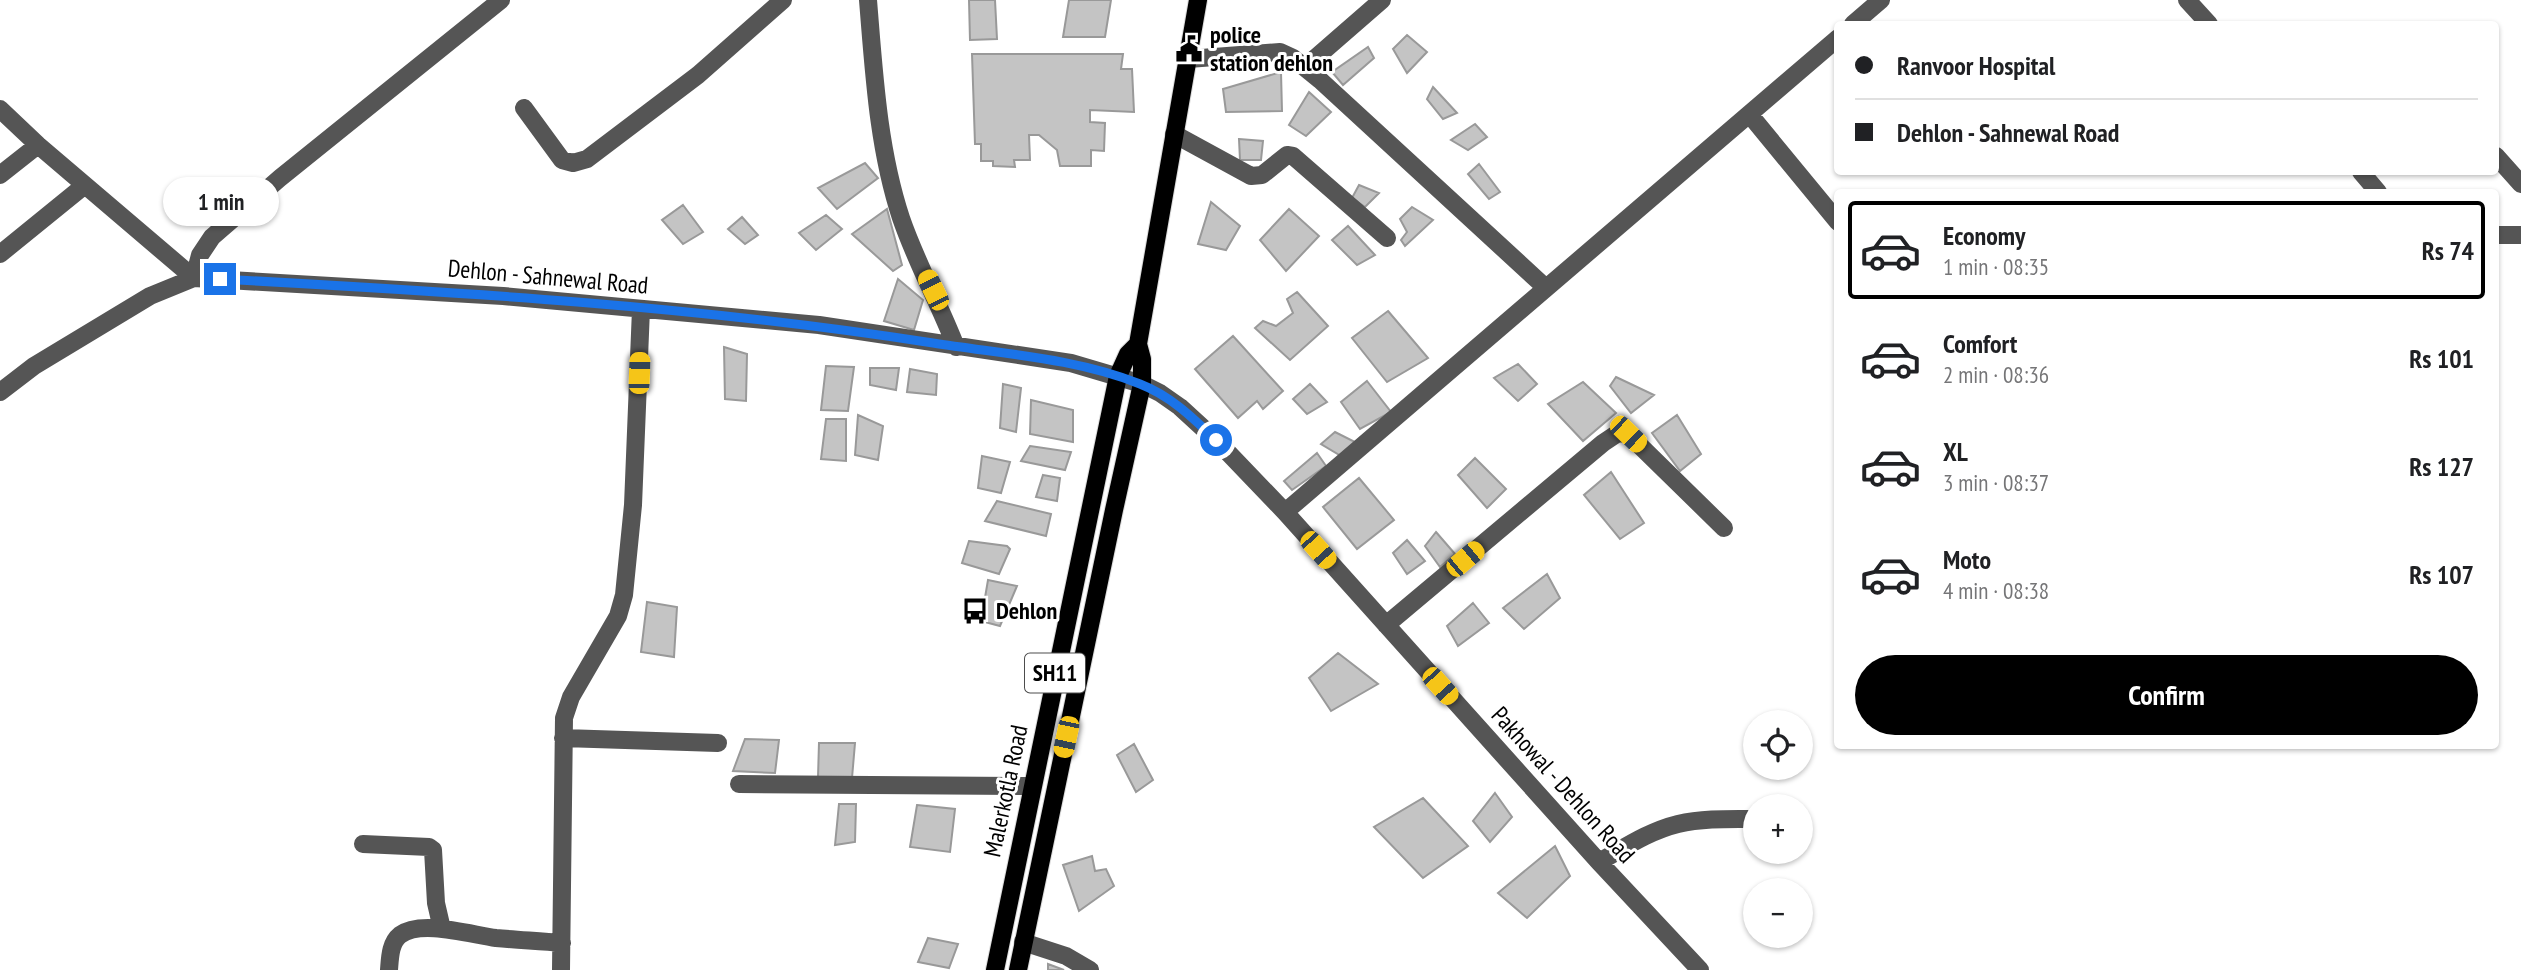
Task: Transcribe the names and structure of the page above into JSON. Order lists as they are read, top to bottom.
{
  "streets": {
    "main road": ["SH11", "Malerkotla Road"],
    "street": ["Dehlon - Sahnewal Road", "Pakhowal - Dehlon Road"]
  },
  "crossings": [
    ["Dehlon - Sahnewal Road", "SH11"],
    ["Dehlon - Sahnewal Road", "Pakhowal - Dehlon Road"],
    ["Dehlon - Sahnewal Road", "Malerkotla Road"],
    ["SH11", "Pakhowal - Dehlon Road"],
    ["SH11", "Malerkotla Road"],
    ["Pakhowal - Dehlon Road", "Malerkotla Road"]
  ],
  "places": {
    "public building": ["police station dehlon"],
    "bus stop": ["Dehlon"]
  },
  "page": {
    "banner": ["Ranvoor Hospital", "Dehlon - Sahnewal Road"],
    "bubble": "1 min",
    "list": [
      {
        "name": "Economy",
        "note": "1 min · 08:35",
        "value": "Rs 74"
      },
      {
        "name": "Comfort",
        "note": "2 min · 08:36",
        "value": "Rs 101"
      },
      {
        "name": "XL",
        "note": "3 min · 08:37",
        "value": "Rs 127"
      },
      {
        "name": "Moto",
        "note": "4 min · 08:38",
        "value": "Rs 107"
      }
    ],
    "buttons": "Confirm",
    "map_buttons": ["+", "−"]
  }
}
